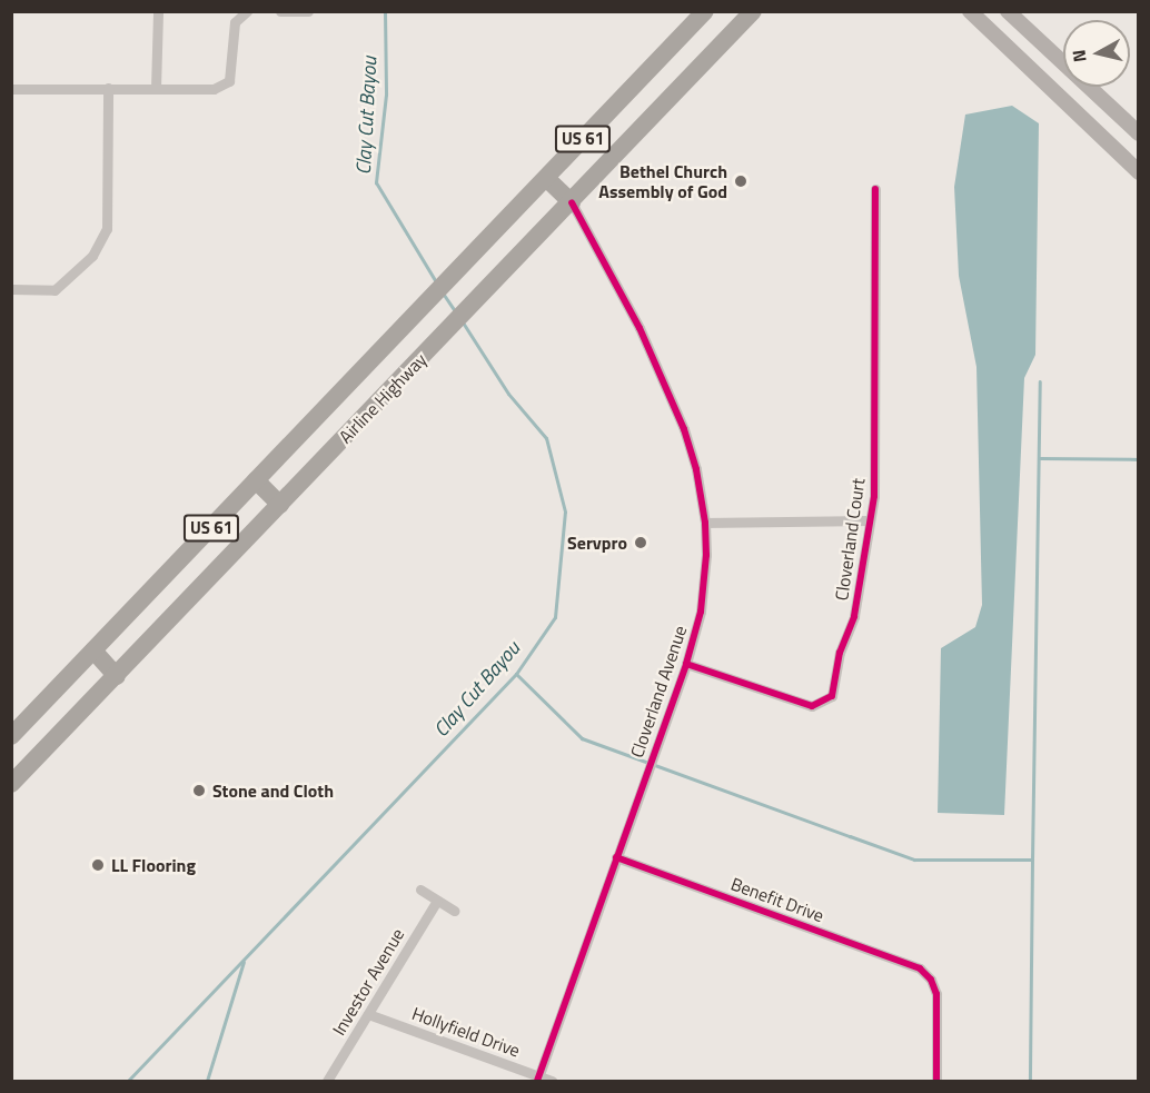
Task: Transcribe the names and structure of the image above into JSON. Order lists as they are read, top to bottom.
{
  "streets": {
    "highway": ["US 61", "Airline Highway"],
    "street": [
      "Cloverland Court",
      "Cloverland Avenue",
      "Benefit Drive",
      "Investor Avenue",
      "Hollyfield Drive"
    ]
  },
  "crossings": [
    ["Airline Highway", "Cloverland Avenue"],
    ["Cloverland Court", "Cloverland Avenue"],
    ["Cloverland Avenue", "Benefit Drive"],
    ["Cloverland Avenue", "Hollyfield Drive"],
    ["Investor Avenue", "Hollyfield Drive"]
  ],
  "water": ["Clay Cut Bayou"],
  "places": [
    "Bethel Church Assembly of God",
    "Servpro",
    "Stone and Cloth",
    "LL Flooring"
  ],
  "north": "left"
}
